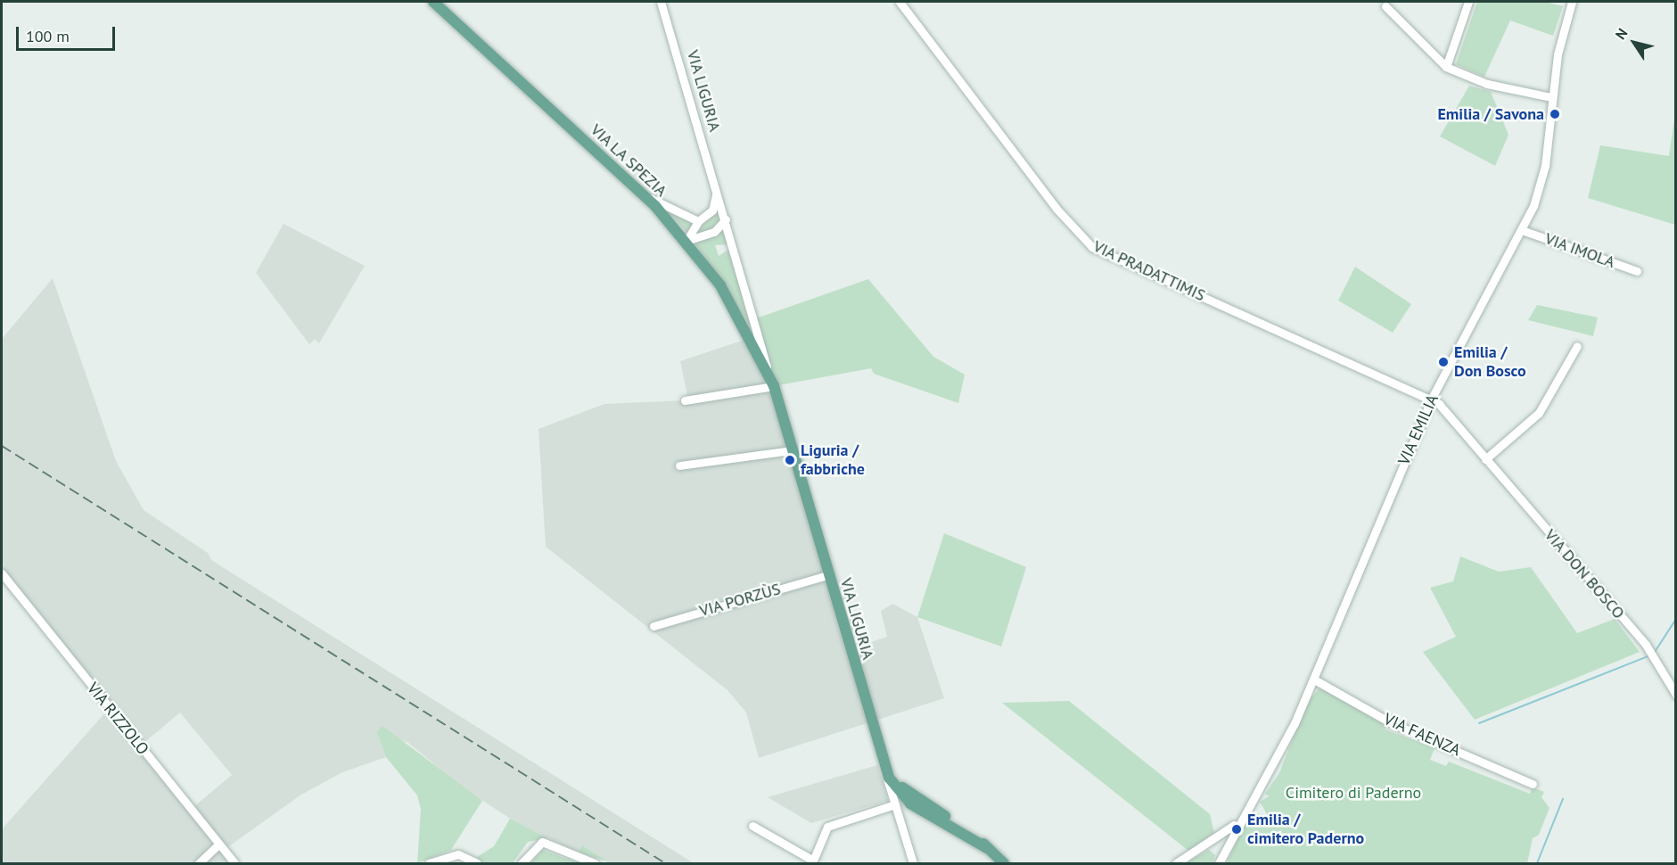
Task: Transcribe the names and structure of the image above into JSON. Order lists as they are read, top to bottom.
{
  "streets": {
    "main road": ["VIA LIGURIA", "VIA LA SPEZIA"],
    "street": [
      "VIA IMOLA",
      "VIA PRADATTIMIS",
      "VIA EMILIA",
      "VIA DON BOSCO",
      "VIA PORZÙS",
      "VIA RIZZOLO",
      "VIA FAENZA"
    ]
  },
  "crossings": [
    ["VIA LIGURIA", "VIA LA SPEZIA"],
    ["VIA LIGURIA", "VIA PORZÙS"],
    ["VIA IMOLA", "VIA EMILIA"],
    ["VIA PRADATTIMIS", "VIA EMILIA"],
    ["VIA PRADATTIMIS", "VIA DON BOSCO"],
    ["VIA EMILIA", "VIA DON BOSCO"],
    ["VIA EMILIA", "VIA FAENZA"]
  ],
  "parks": ["Cimitero di Paderno"],
  "places": [
    "Emilia / Savona",
    "Emilia / Don Bosco",
    "Liguria / fabbriche",
    "Emilia / cimitero Paderno"
  ],
  "scale_bar": "100 m",
  "north": "top left"
}
